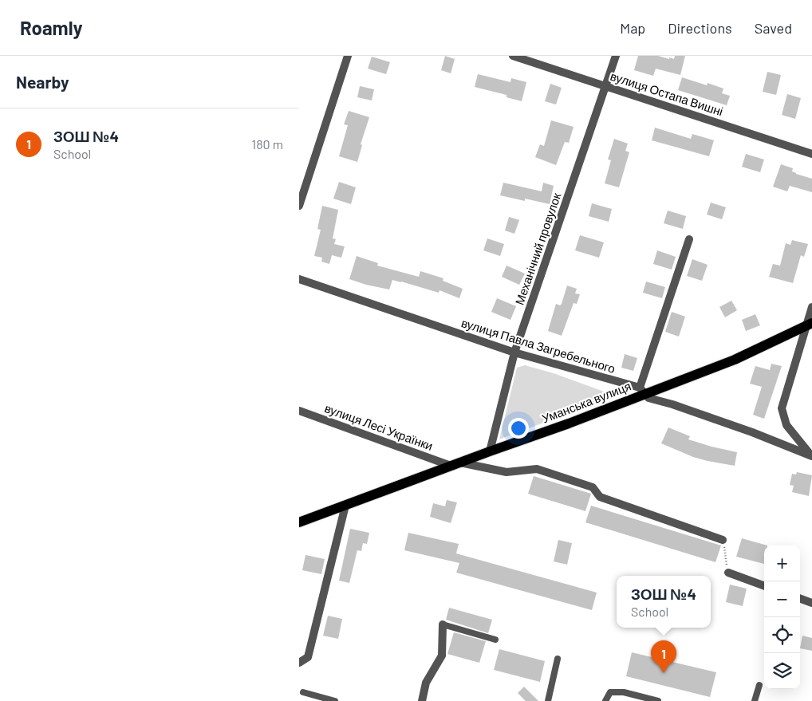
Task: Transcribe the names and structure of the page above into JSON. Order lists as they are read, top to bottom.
{
  "streets": {
    "main road": ["Уманська вулиця"],
    "street": [
      "вулиця Остапа Вишні",
      "Механічний провулок",
      "вулиця Павла Загребельного",
      "вулиця Лесі Українки"
    ]
  },
  "crossings": [
    ["вулиця Остапа Вишні", "Механічний провулок"],
    ["Механічний провулок", "вулиця Павла Загребельного"],
    ["Механічний провулок", "Уманська вулиця"],
    ["вулиця Павла Загребельного", "Уманська вулиця"],
    ["Уманська вулиця", "вулиця Лесі Українки"]
  ],
  "page": {
    "header": "Roamly",
    "nav": ["Map", "Directions", "Saved"],
    "heading": "Nearby",
    "list": [
      {
        "mark": "1",
        "name": "ЗОШ №4",
        "note": "School",
        "value": "180 m"
      }
    ],
    "map_buttons": ["+", "−"],
    "popup": ["ЗОШ №4", "School"],
    "pins": "1"
  }
}
